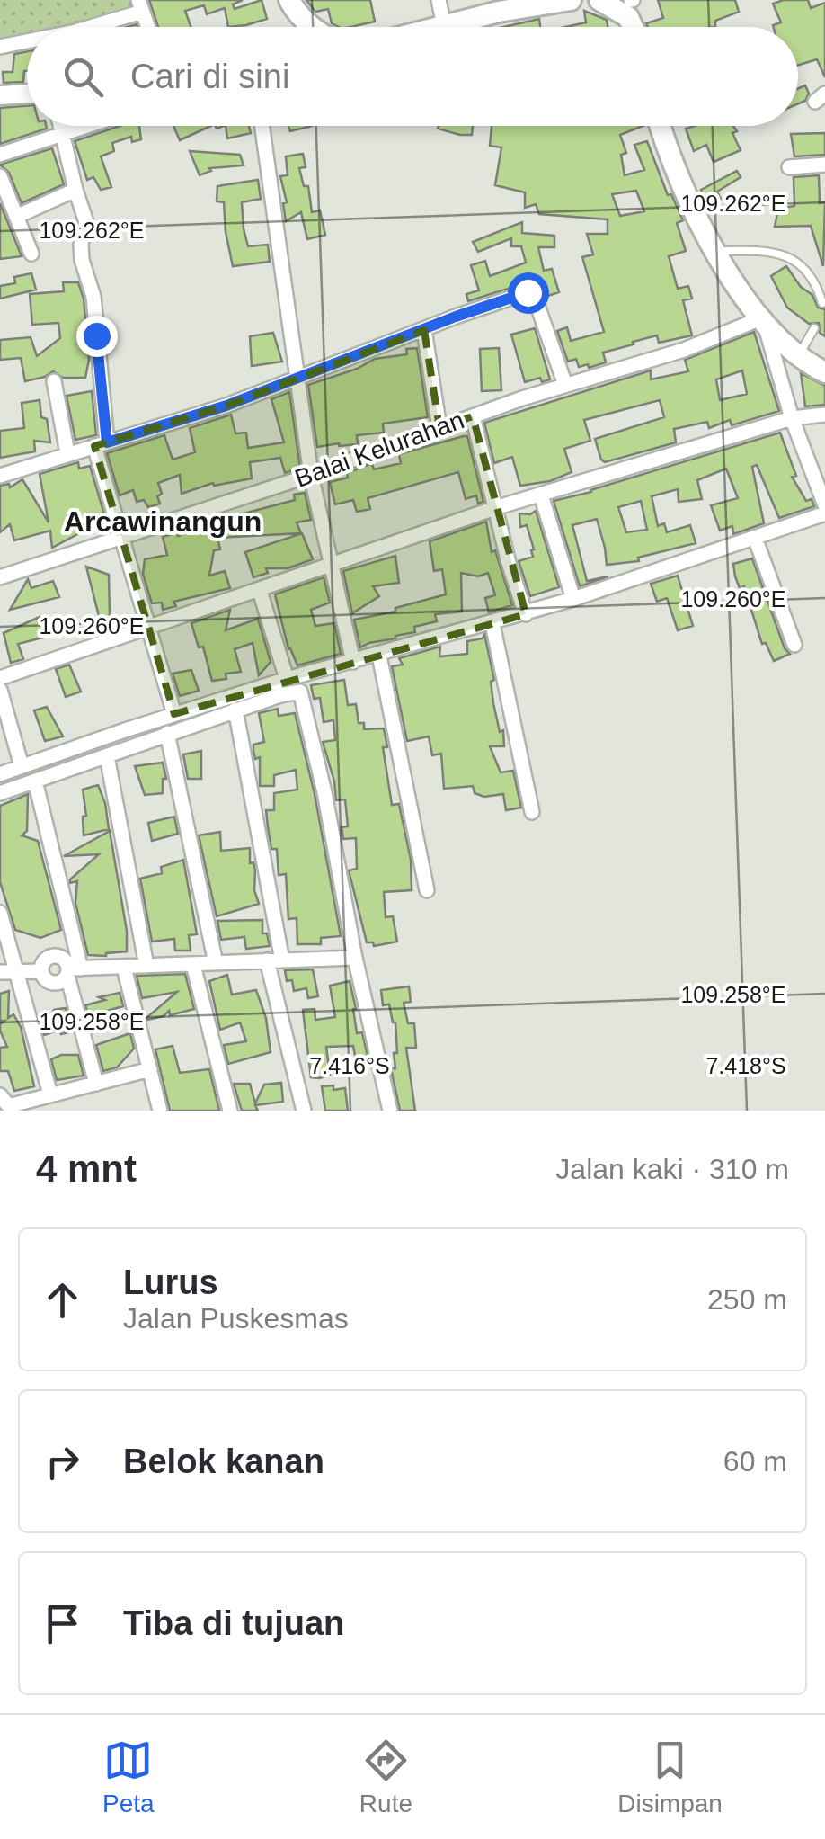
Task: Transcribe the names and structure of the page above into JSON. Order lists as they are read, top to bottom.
{
  "streets": {
    "street": ["Balai Kelurahan"]
  },
  "districts": ["Arcawinangun"],
  "page": {
    "search": "Cari di sini",
    "heading": ["4 mnt", "Jalan kaki · 310 m"],
    "list": [
      ["Lurus", "Jalan Puskesmas", "250 m"],
      ["Belok kanan", "60 m"],
      "Tiba di tujuan"
    ],
    "nav": ["Peta", "Rute", "Disimpan"]
  },
  "coordinates": [
    "109.262°E",
    "109.260°E",
    "109.258°E",
    "7.416°S",
    "7.418°S"
  ]
}
